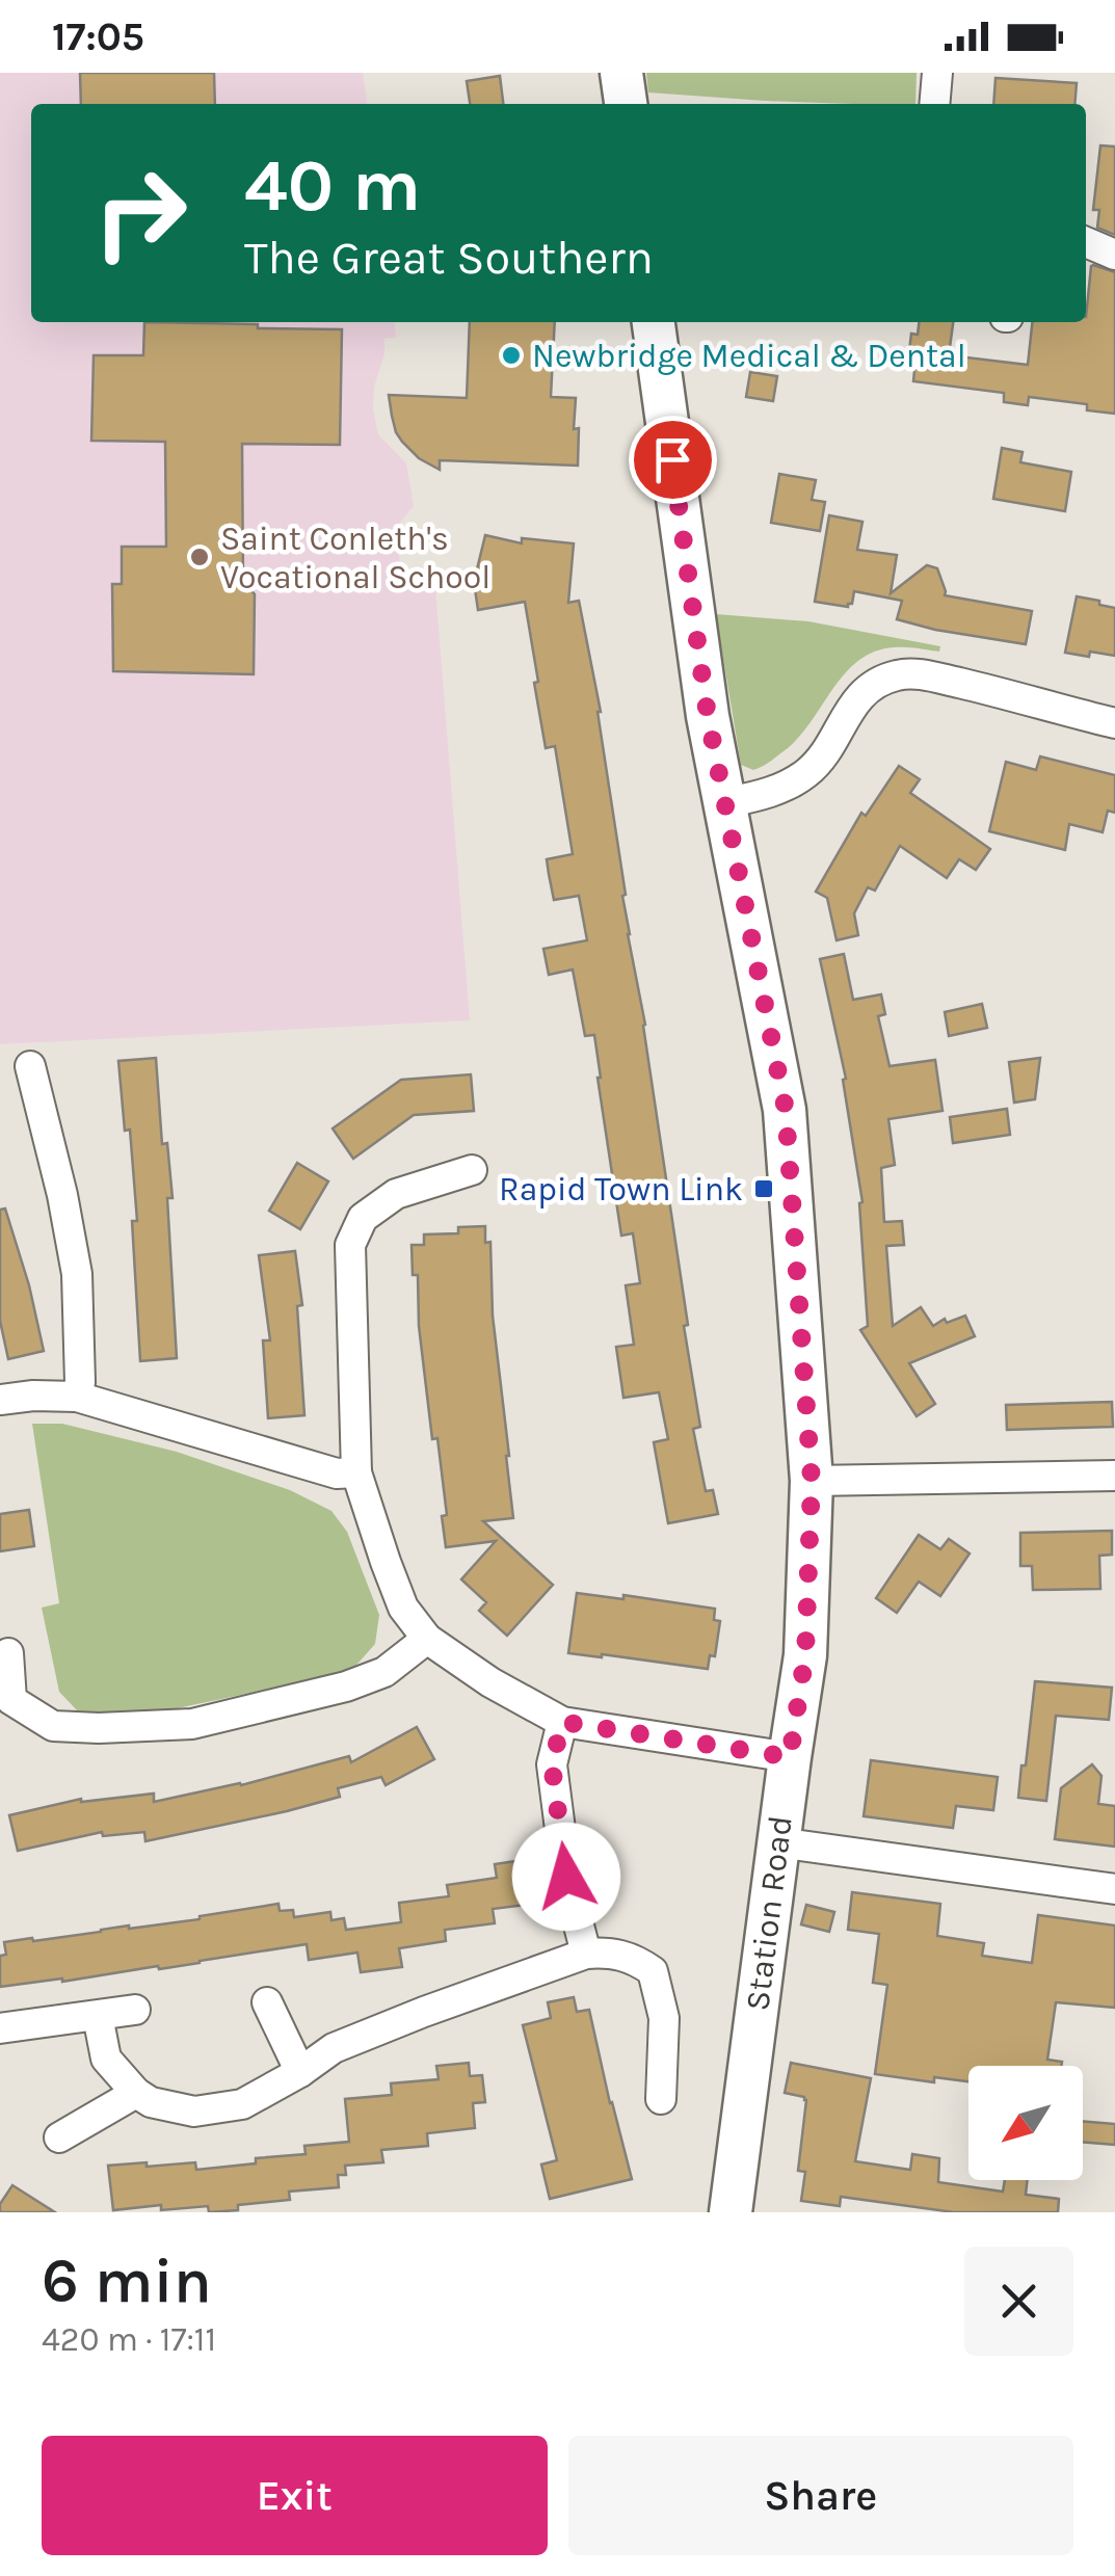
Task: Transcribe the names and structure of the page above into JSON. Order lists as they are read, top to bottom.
{
  "streets": {
    "main road": ["Station Road"]
  },
  "places": {
    "other": ["Newbridge Medical & Dental", "Saint Conleth's Vocational School"],
    "transit": ["Rapid Town Link"]
  },
  "north": "bottom left",
  "page": {
    "status": "17:05",
    "turn": ["40 m", "The Great Southern"],
    "heading": ["6 min", "420 m · 17:11"],
    "buttons": ["Exit", "Share"]
  }
}
